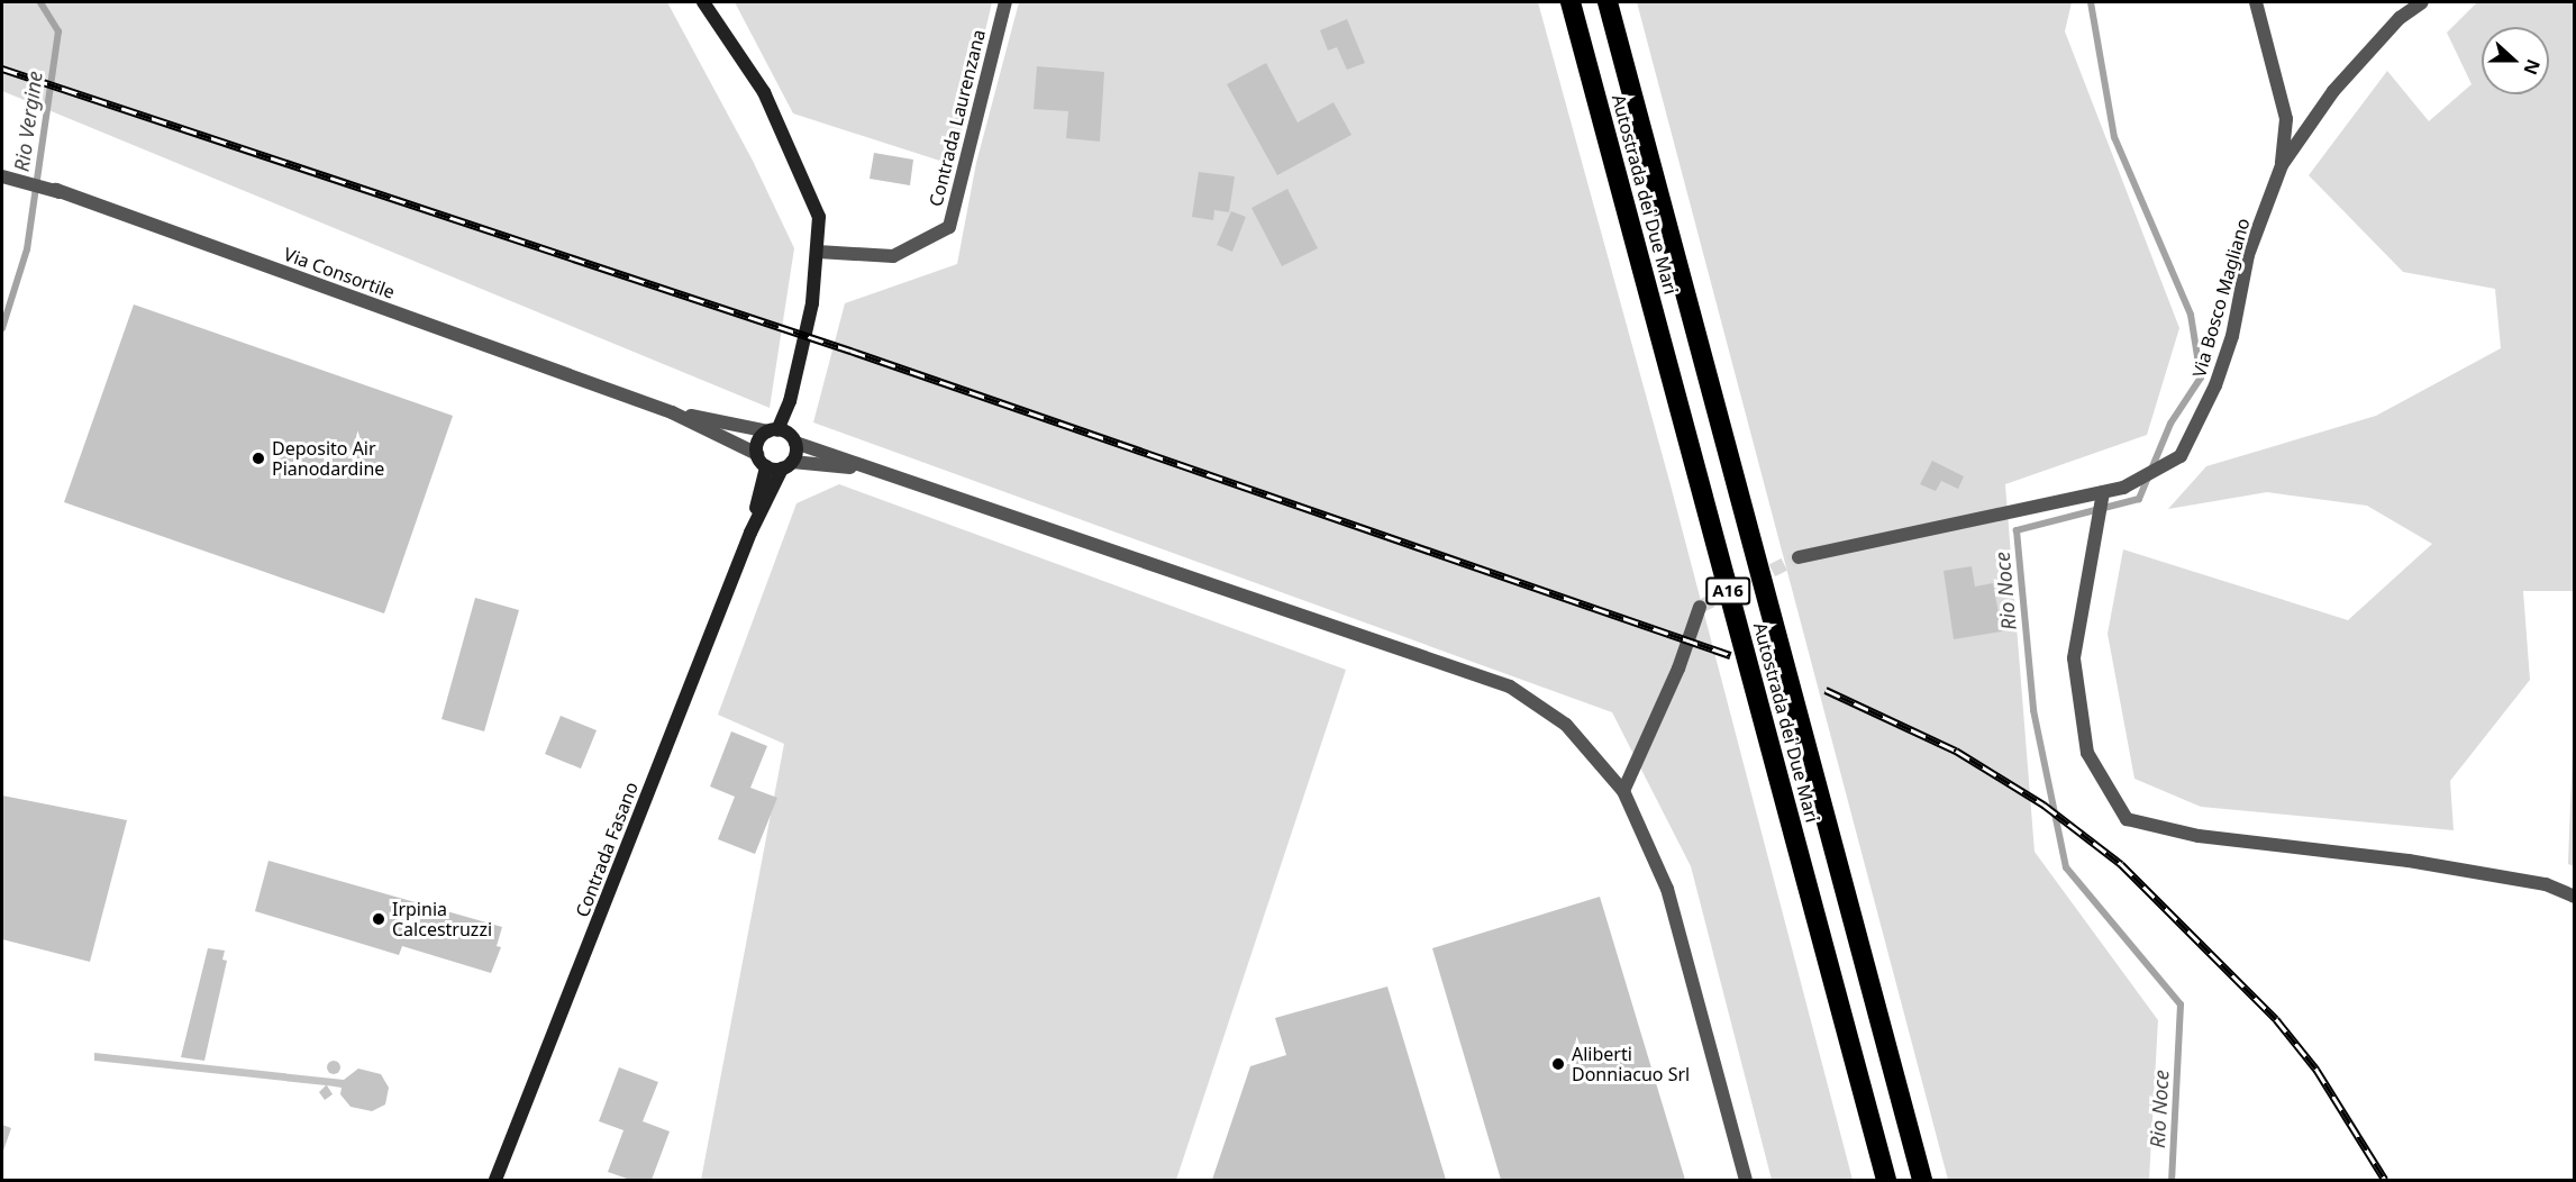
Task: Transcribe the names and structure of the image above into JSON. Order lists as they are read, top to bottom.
{
  "streets": {
    "highway": ["Autostrada dei Due Mari", "A16"],
    "main road": ["Contrada Fasano"],
    "street": ["Contrada Laurenzana", "Via Consortile", "Via Bosco Magliano"]
  },
  "water": ["Rio Vergine", "Rio Noce"],
  "places": ["Deposito Air Pianodardine", "Irpinia Calcestruzzi", "Aliberti Donniacuo Srl"],
  "north": "right"
}
